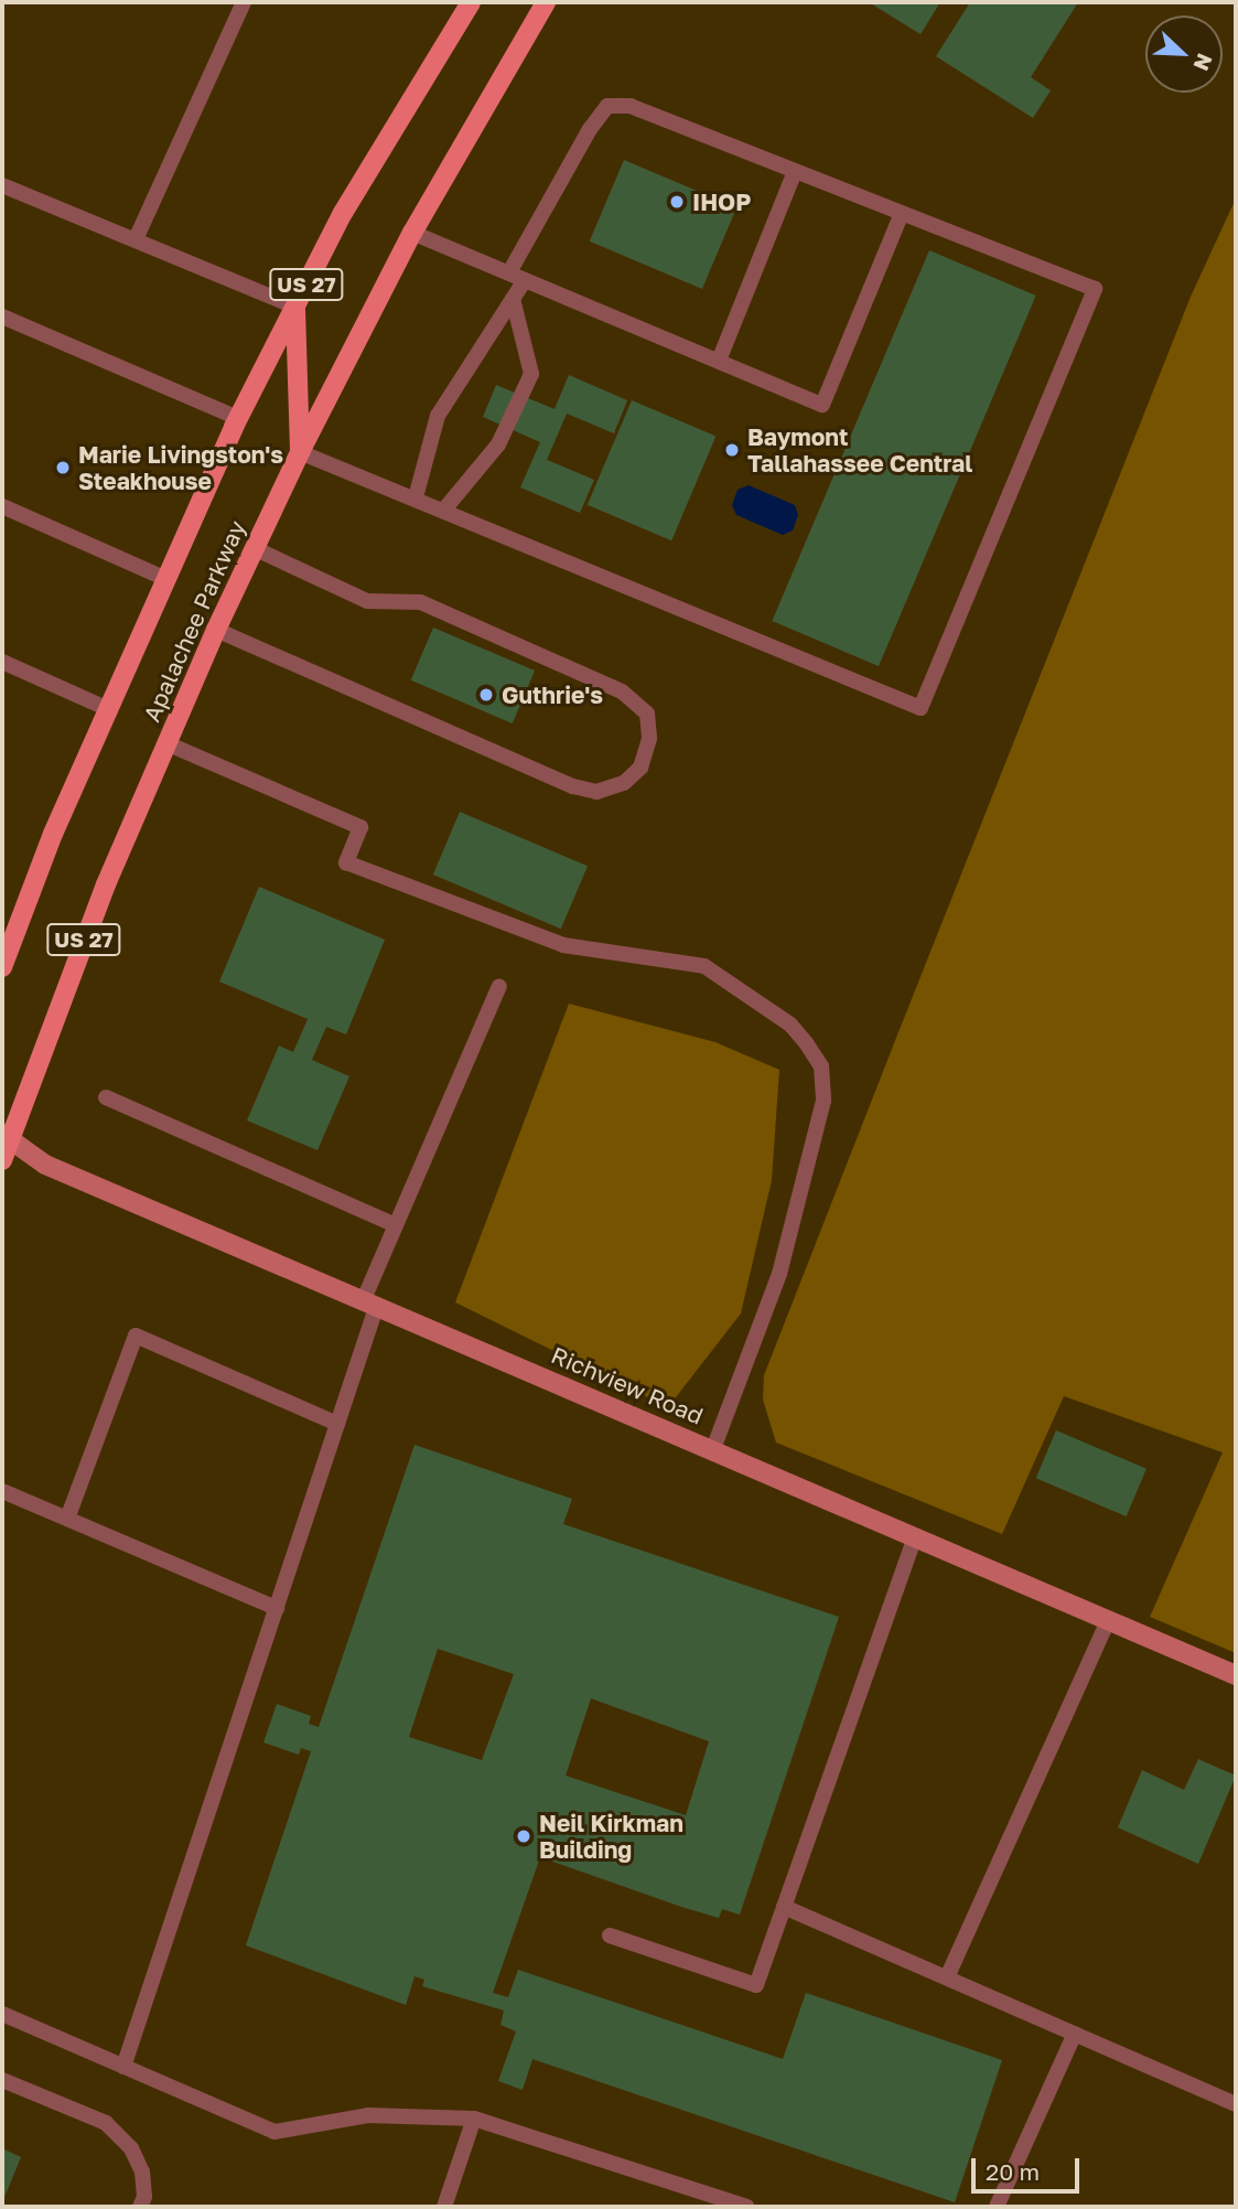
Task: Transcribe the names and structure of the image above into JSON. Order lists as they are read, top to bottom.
{
  "streets": {
    "main road": ["US 27", "Apalachee Parkway"],
    "street": ["Richview Road"]
  },
  "crossings": [
    ["Apalachee Parkway", "Richview Road"]
  ],
  "places": [
    "IHOP",
    "Baymont Tallahassee Central",
    "Marie Livingston's Steakhouse",
    "Guthrie's",
    "Neil Kirkman Building"
  ],
  "scale_bar": "20 m",
  "north": "bottom right"
}
